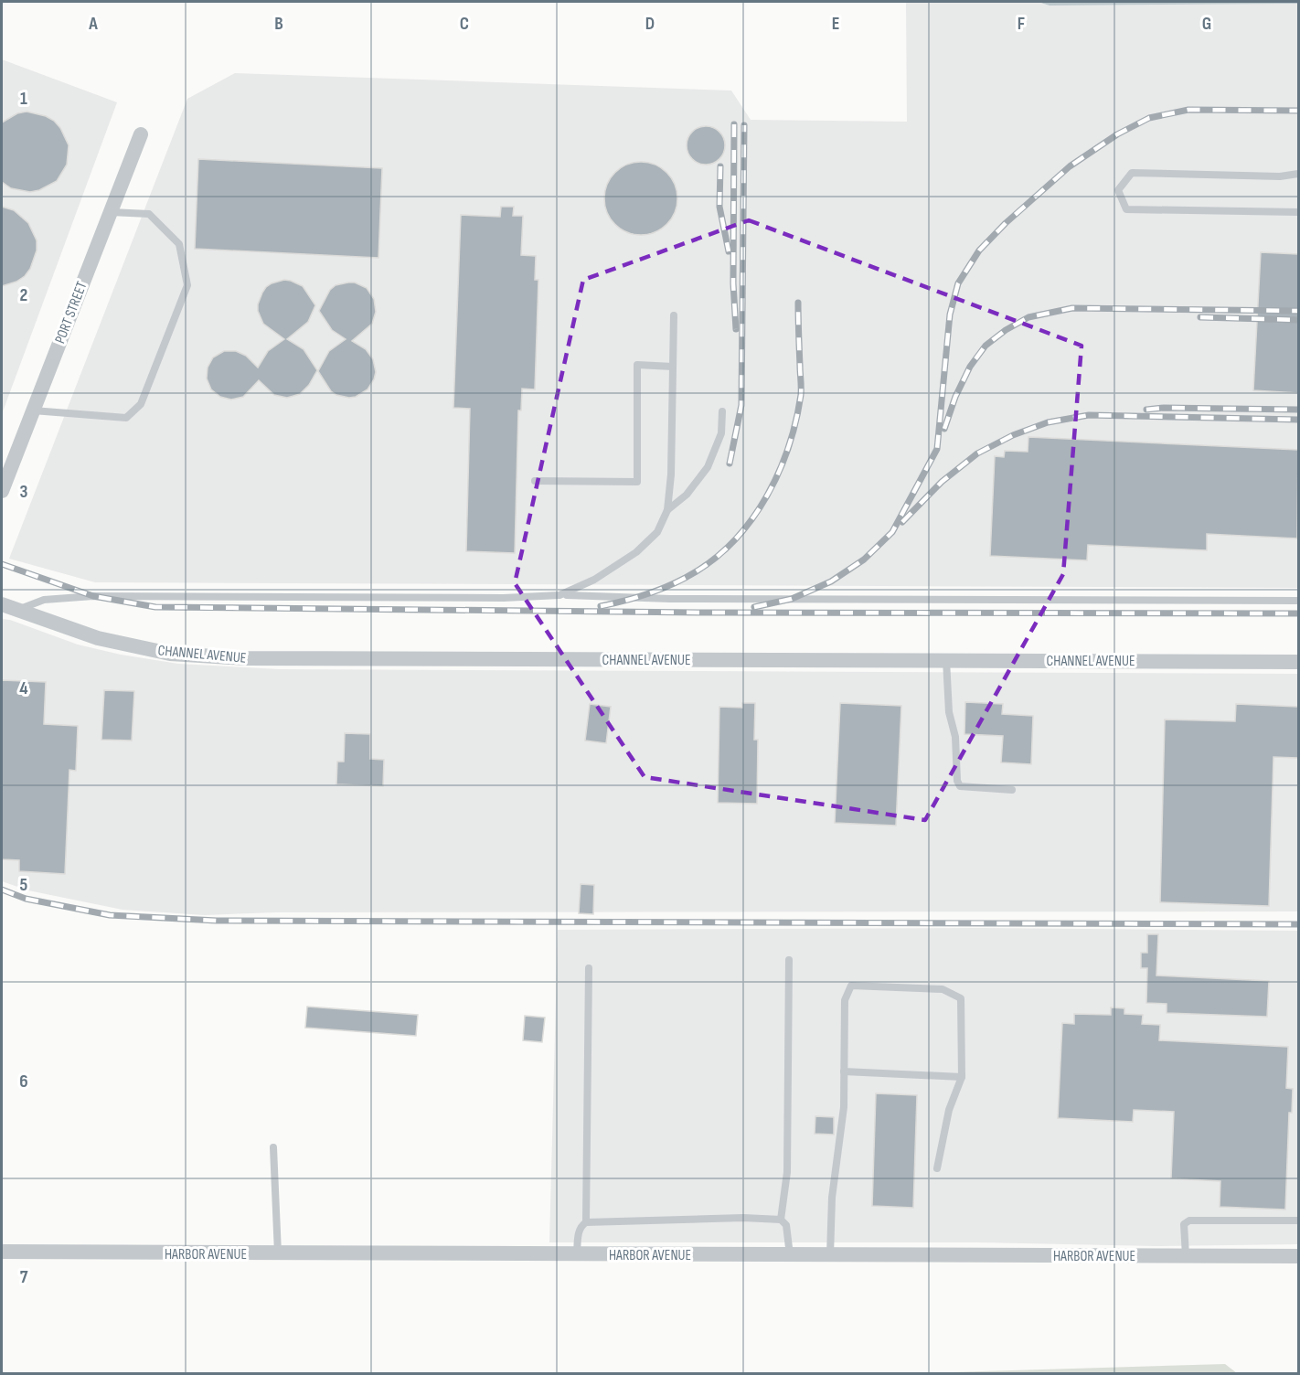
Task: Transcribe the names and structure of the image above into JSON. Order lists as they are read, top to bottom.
{
  "streets": {
    "street": ["PORT STREET", "CHANNEL AVENUE", "HARBOR AVENUE"]
  },
  "grid": {
    "columns": [
      "A",
      "B",
      "C",
      "D",
      "E",
      "F",
      "G"
    ],
    "rows": [
      "1",
      "2",
      "3",
      "4",
      "5",
      "6",
      "7"
    ]
  }
}
